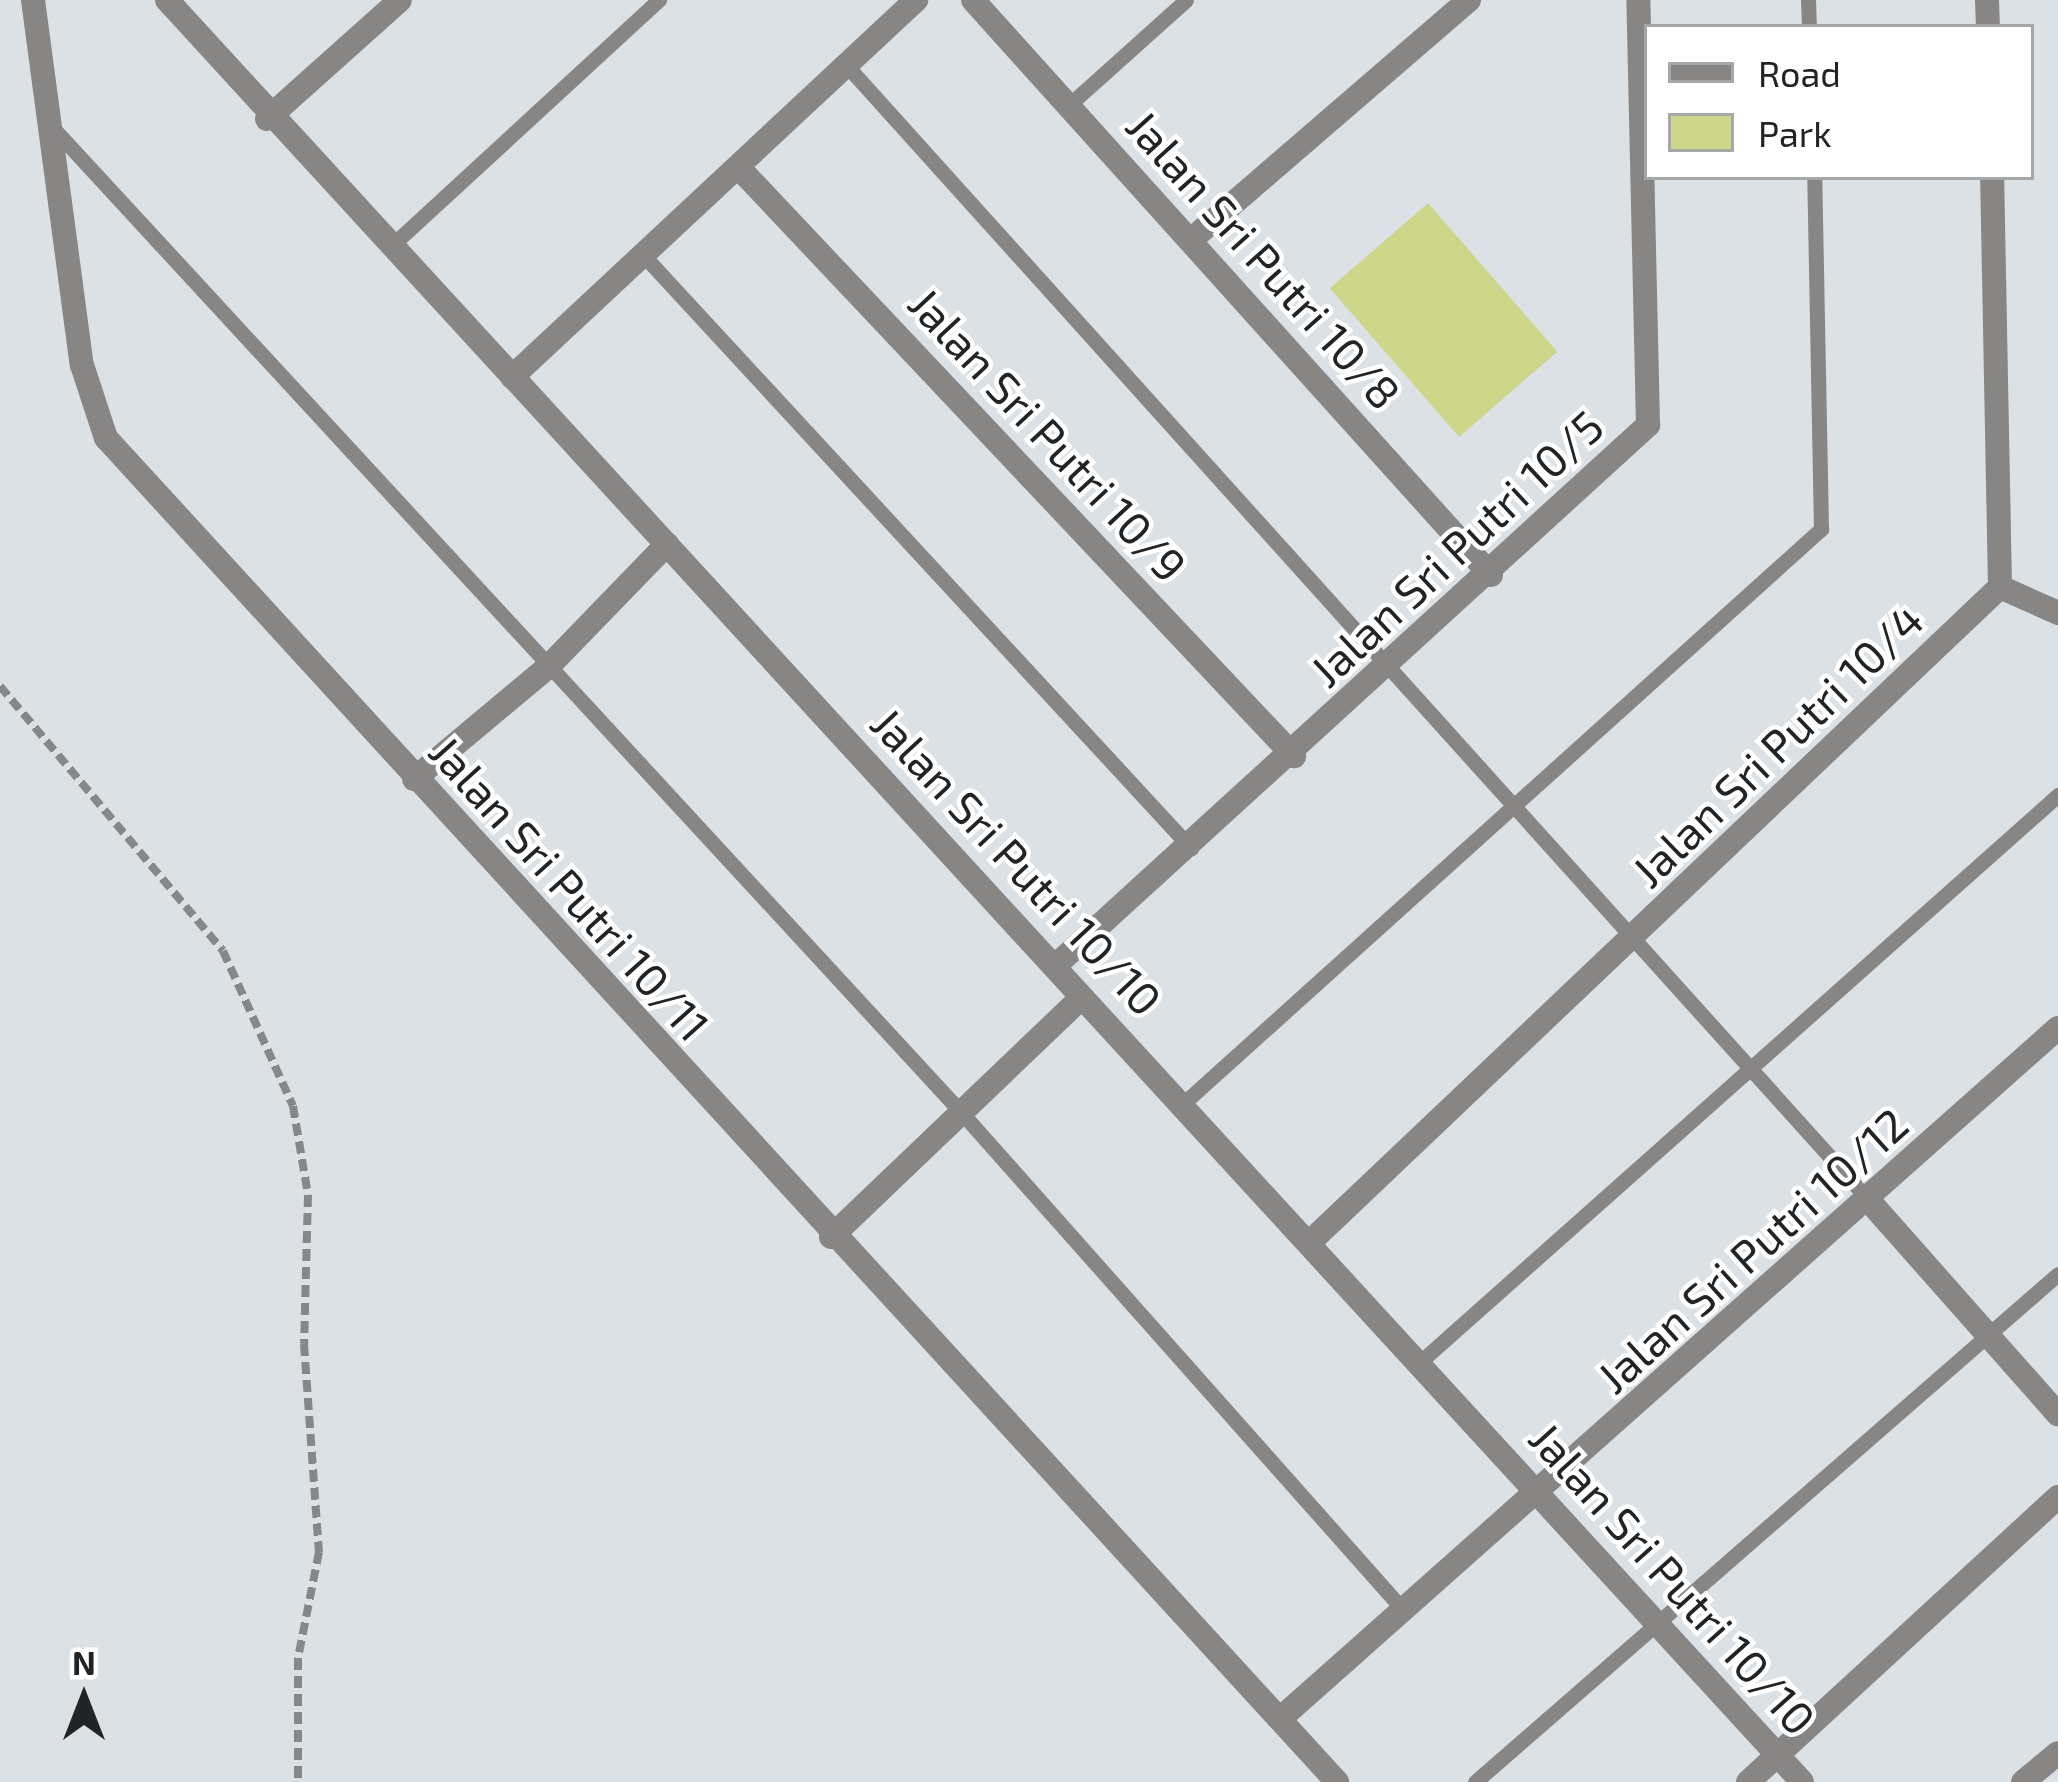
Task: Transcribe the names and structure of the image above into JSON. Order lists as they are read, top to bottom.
{
  "streets": {
    "street": [
      "Jalan Sri Putri 10/8",
      "Jalan Sri Putri 10/9",
      "Jalan Sri Putri 10/5",
      "Jalan Sri Putri 10/4",
      "Jalan Sri Putri 10/10",
      "Jalan Sri Putri 10/11",
      "Jalan Sri Putri 10/12"
    ]
  },
  "crossings": [
    ["Jalan Sri Putri 10/8", "Jalan Sri Putri 10/5"],
    ["Jalan Sri Putri 10/9", "Jalan Sri Putri 10/5"],
    ["Jalan Sri Putri 10/5", "Jalan Sri Putri 10/10"],
    ["Jalan Sri Putri 10/4", "Jalan Sri Putri 10/10"],
    ["Jalan Sri Putri 10/10", "Jalan Sri Putri 10/12"],
    ["Jalan Sri Putri 10/11", "Jalan Sri Putri 10/12"]
  ],
  "legend": ["Road", "Park"],
  "north": "top"
}
